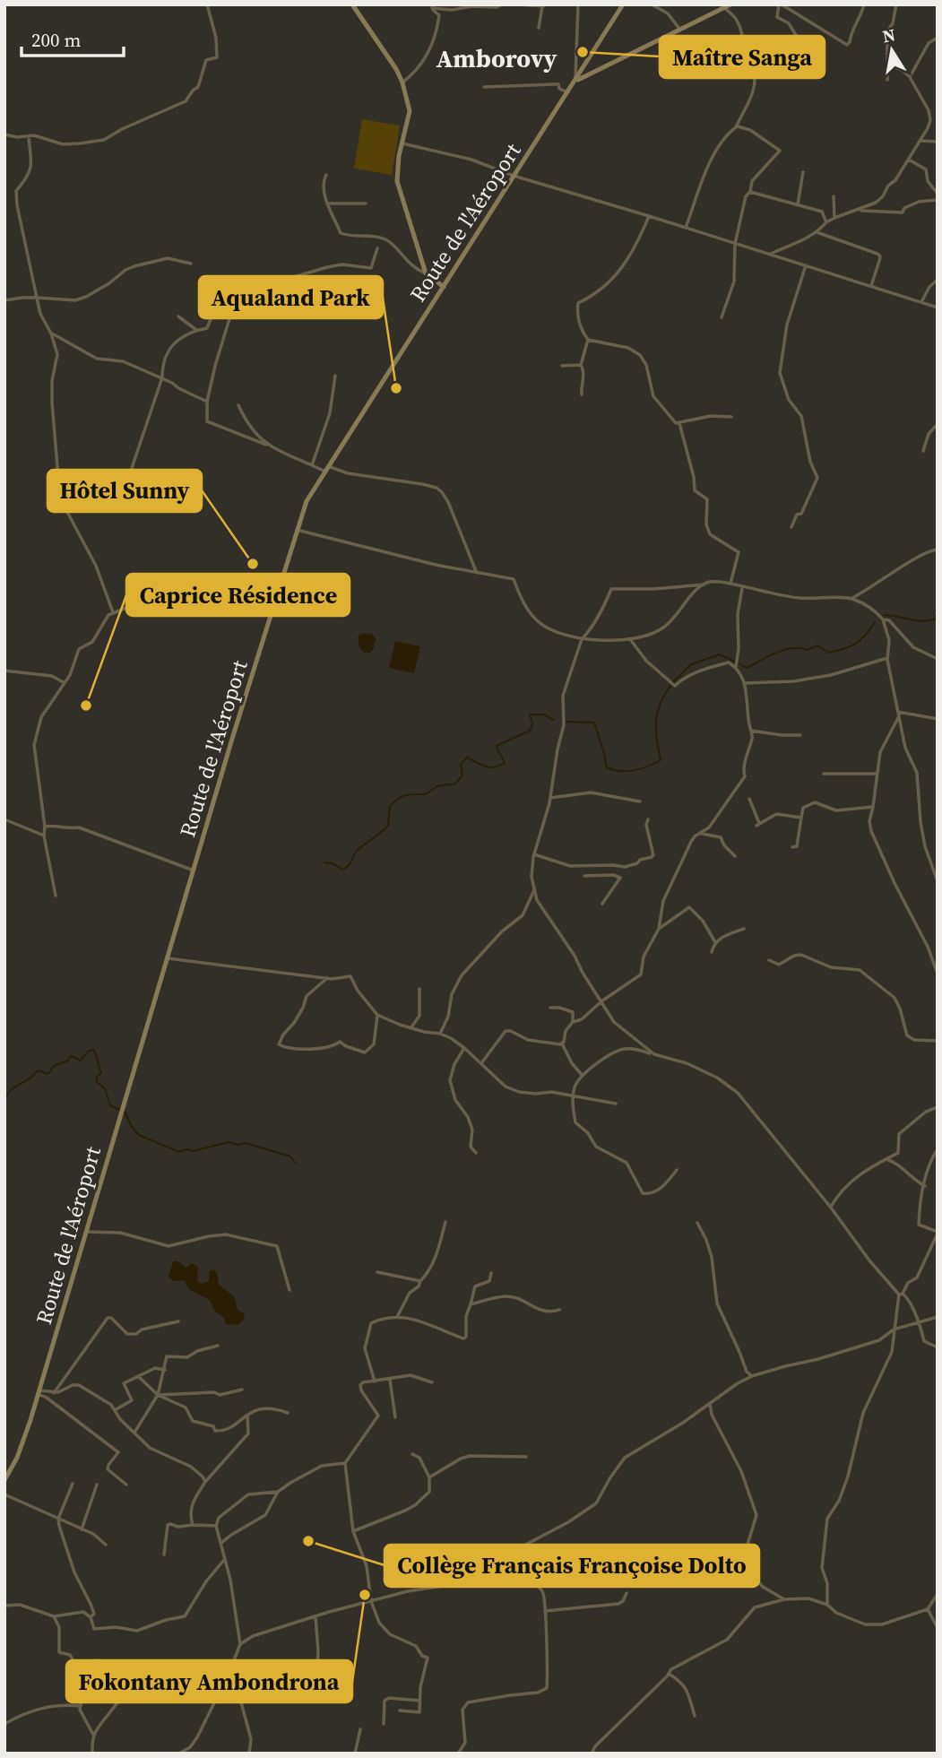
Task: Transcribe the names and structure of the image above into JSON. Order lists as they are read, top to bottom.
{
  "streets": {
    "main road": ["Route de l'Aéroport"]
  },
  "districts": ["Amborovy"],
  "places": [
    "Maître Sanga",
    "Aqualand Park",
    "Hôtel Sunny",
    "Caprice Résidence",
    "Collège Français Françoise Dolto",
    "Fokontany Ambondrona"
  ],
  "scale_bar": "200 m",
  "north": "top"
}
